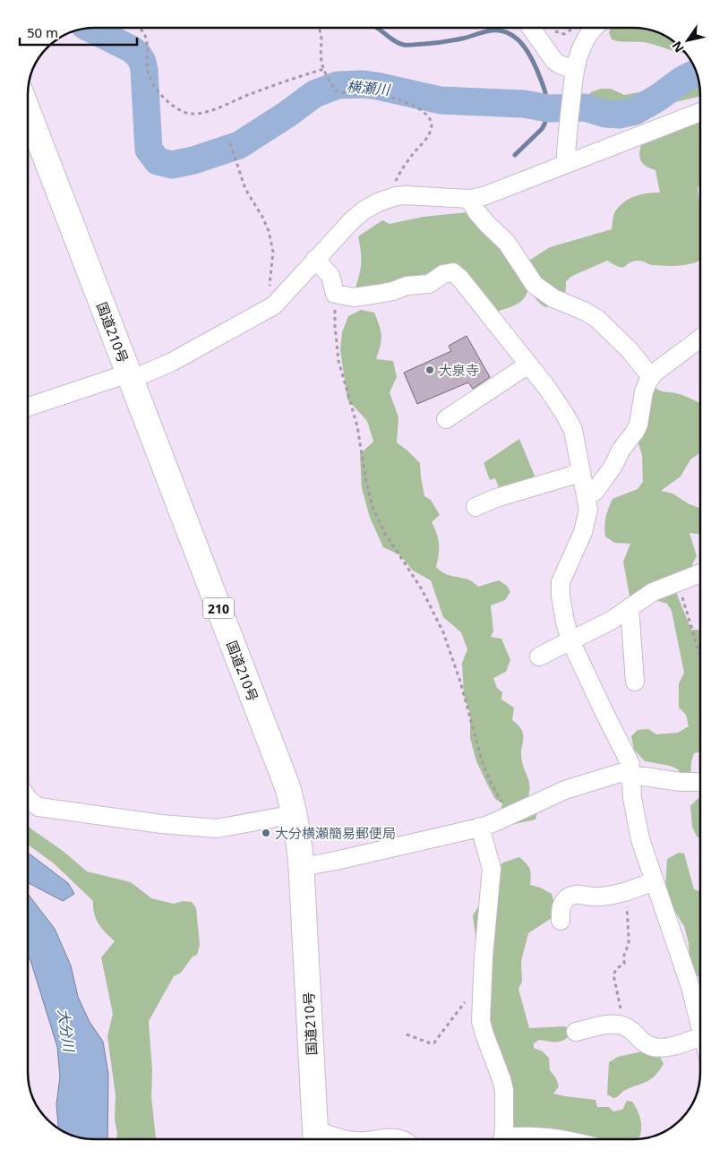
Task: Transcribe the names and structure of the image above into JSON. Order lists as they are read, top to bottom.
{
  "streets": {
    "highway": ["国道210号", "210"]
  },
  "water": ["横瀬川", "大分川"],
  "places": ["大泉寺", "大分横瀬簡易郵便局"],
  "scale_bar": "50 m",
  "north": "bottom left"
}
